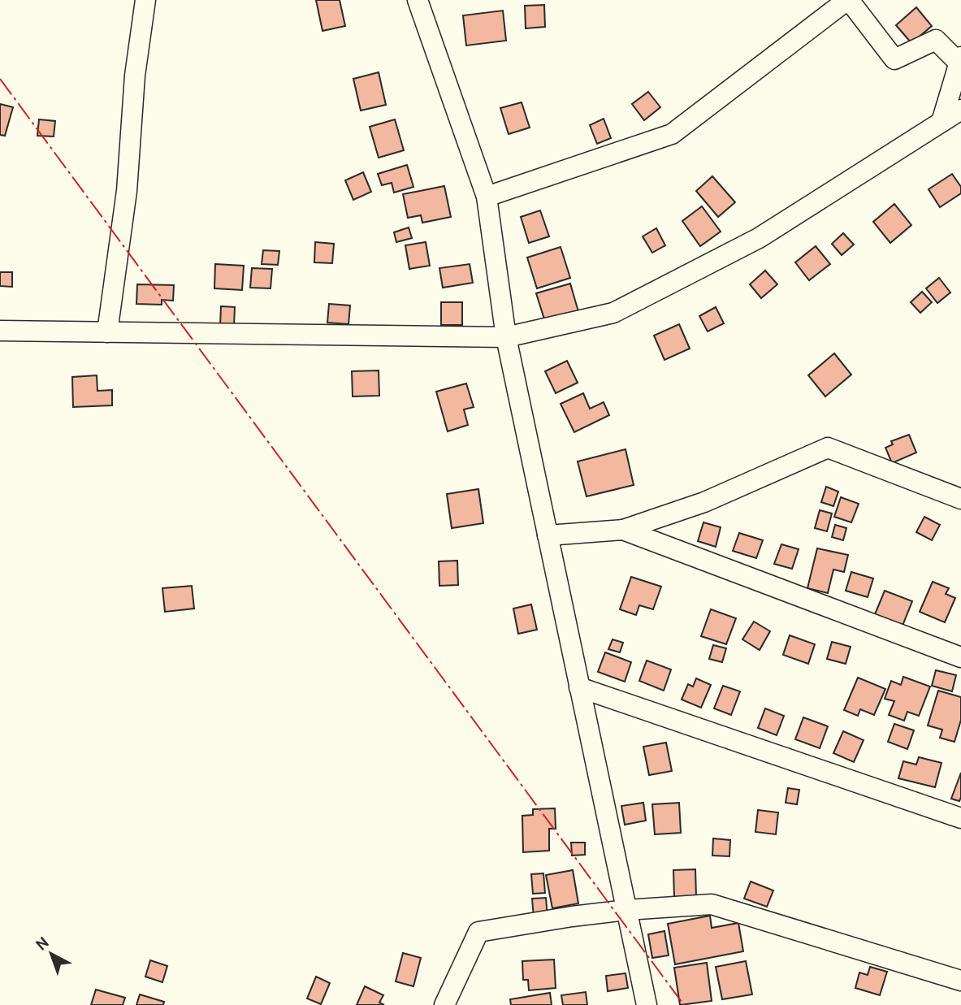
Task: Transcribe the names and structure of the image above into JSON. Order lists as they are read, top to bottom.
{
  "north": "top left"
}
